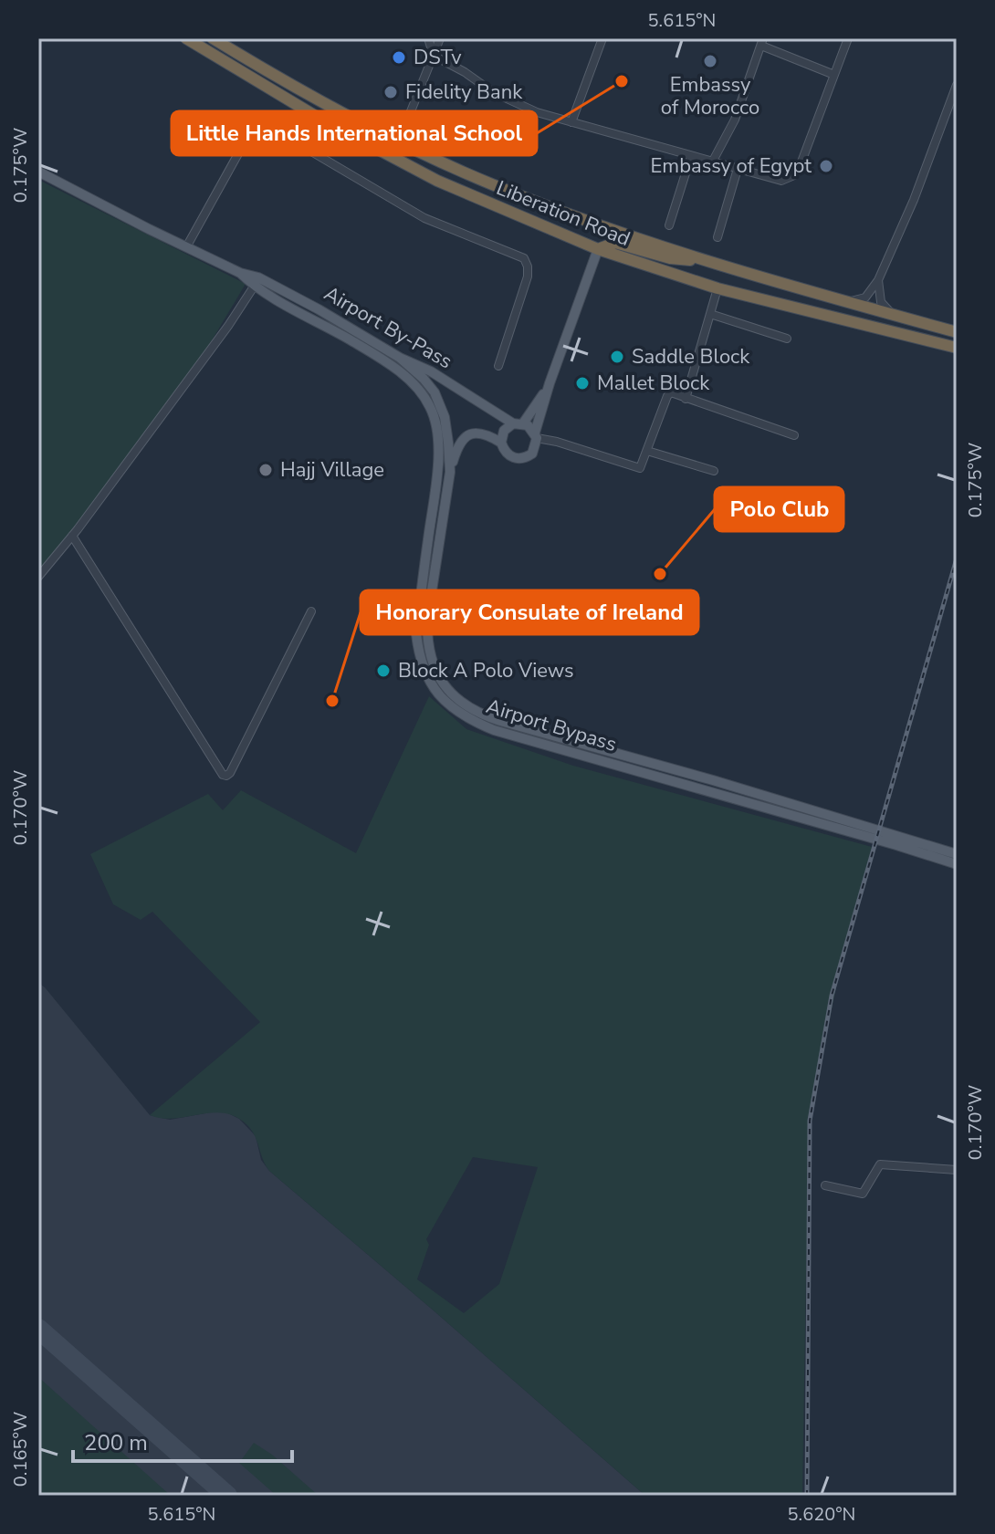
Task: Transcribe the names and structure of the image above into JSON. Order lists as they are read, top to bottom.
{
  "streets": {
    "highway": ["Liberation Road"],
    "main road": ["Airport By-Pass", "Airport Bypass"]
  },
  "crossings": [
    ["Airport By-Pass", "Airport Bypass"]
  ],
  "places": [
    "DSTv",
    "Embassy of Morocco",
    "Little Hands International School",
    "Fidelity Bank",
    "Embassy of Egypt",
    "Saddle Block",
    "Mallet Block",
    "Hajj Village",
    "Polo Club",
    "Block A Polo Views",
    "Honorary Consulate of Ireland"
  ],
  "scale_bar": "200 m",
  "coordinates": [
    "5.615°N",
    "0.175°W",
    "0.170°W",
    "0.165°W",
    "5.620°N"
  ]
}
